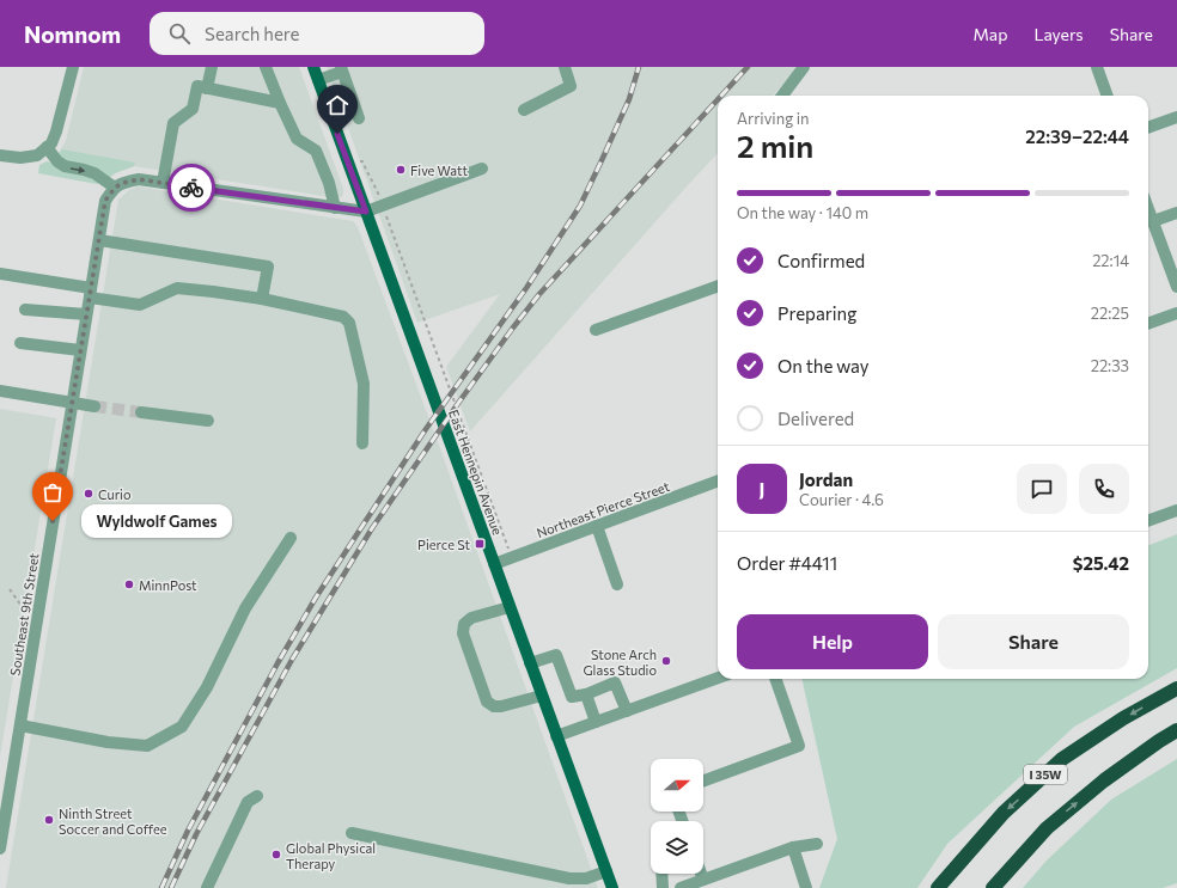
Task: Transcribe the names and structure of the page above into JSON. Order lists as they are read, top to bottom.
{
  "streets": {
    "highway": ["I 35W"],
    "main road": ["East Hennepin Avenue"],
    "street": ["Northeast Pierce Street", "Southeast 9th Street"]
  },
  "crossings": [
    ["East Hennepin Avenue", "Northeast Pierce Street"]
  ],
  "places": {
    "other": [
      "Five Watt",
      "Curio",
      "Wyldwolf Games",
      "MinnPost",
      "Stone Arch Glass Studio",
      "Ninth Street Soccer and Coffee",
      "Global Physical Therapy"
    ],
    "transit": ["Pierce St"]
  },
  "north": "right",
  "page": {
    "header": "Nomnom",
    "search": "Search here",
    "nav": ["Map", "Layers", "Share"],
    "heading": ["2 min", "Arriving in", "22:39–22:44"],
    "panel": [
      "Jordan",
      "Courier · 4.6",
      "Order #4411",
      "$25.42"
    ],
    "bar": "On the way · 140 m",
    "list": [
      ["Confirmed", "22:14"],
      ["Preparing", "22:25"],
      ["On the way", "22:33"],
      "Delivered"
    ],
    "round": "J",
    "bubble": "Wyldwolf Games",
    "buttons": ["Help", "Share"]
  }
}
